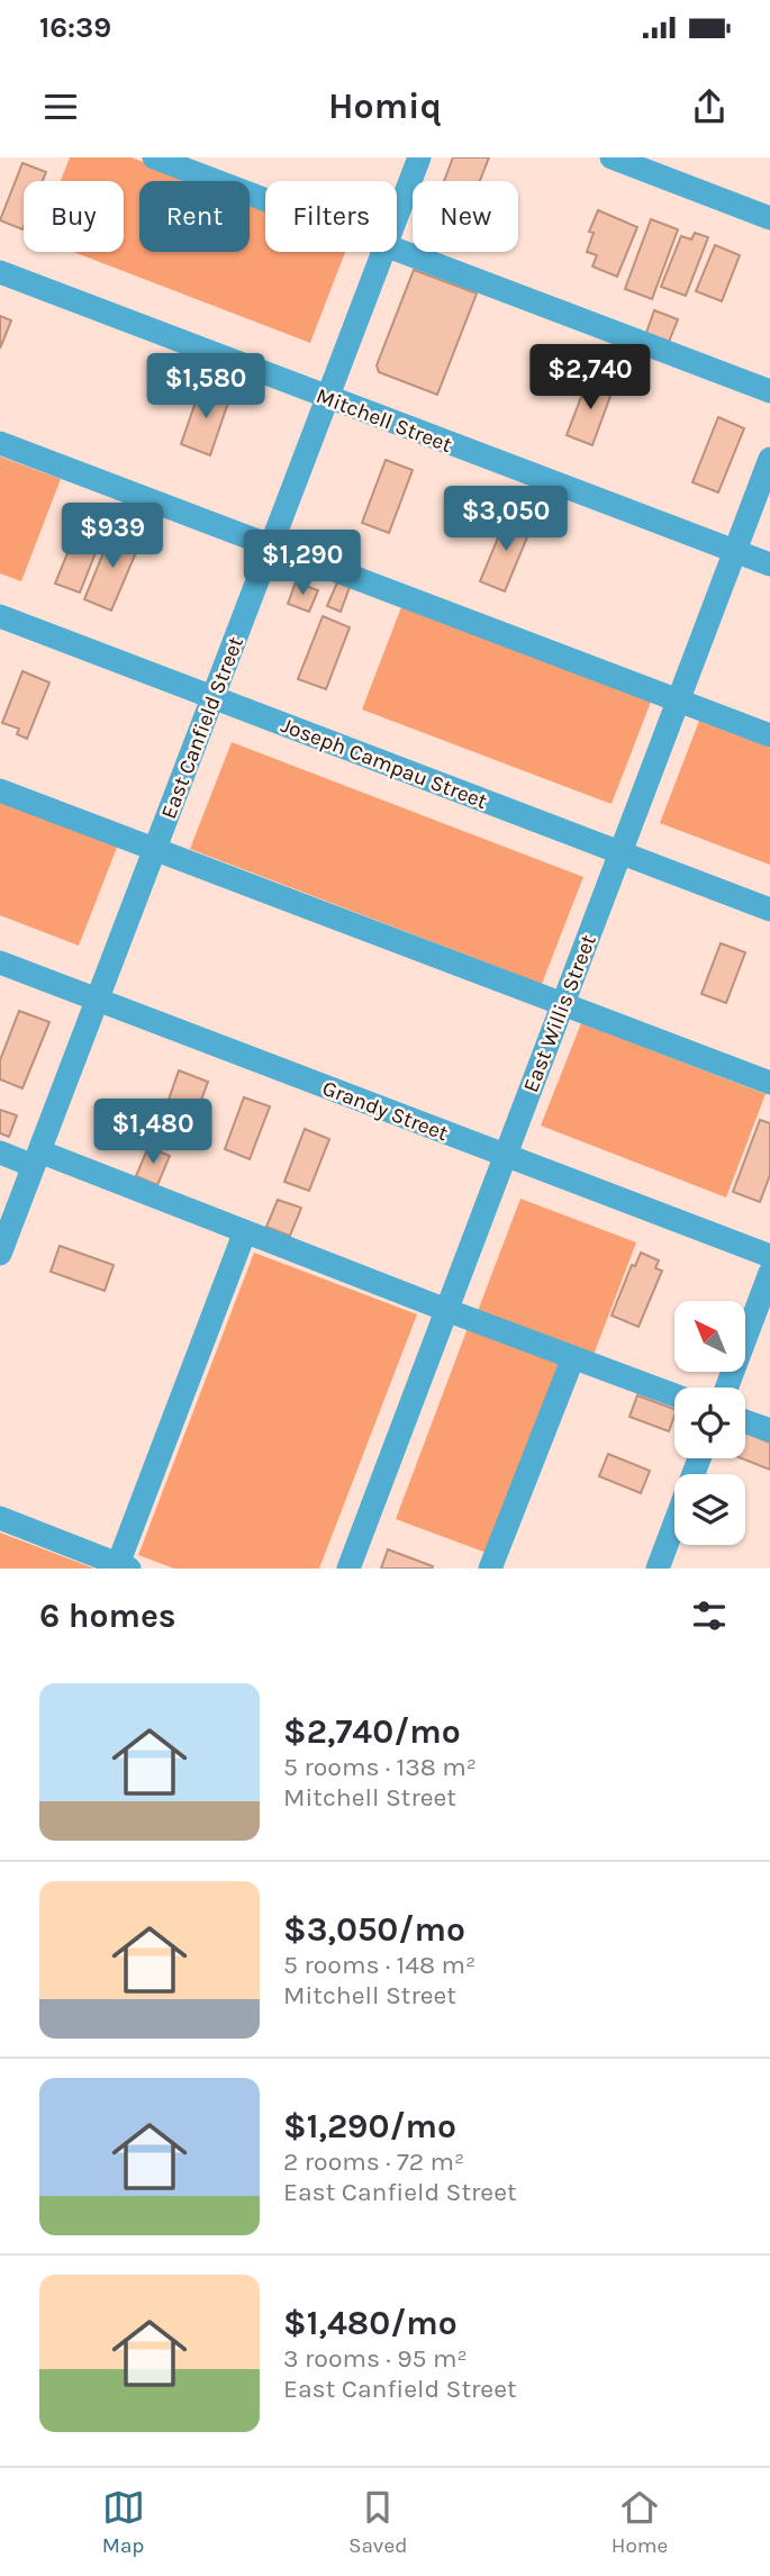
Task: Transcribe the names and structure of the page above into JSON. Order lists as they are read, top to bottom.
{
  "streets": {
    "street": [
      "Mitchell Street",
      "East Canfield Street",
      "Joseph Campau Street",
      "East Willis Street",
      "Grandy Street"
    ]
  },
  "crossings": [
    ["Mitchell Street", "East Canfield Street"],
    ["Mitchell Street", "East Willis Street"],
    ["East Canfield Street", "Joseph Campau Street"],
    ["East Canfield Street", "Grandy Street"],
    ["Joseph Campau Street", "East Willis Street"],
    ["East Willis Street", "Grandy Street"]
  ],
  "north": "top left",
  "page": {
    "status": "16:39",
    "header": "Homiq",
    "chip": [
      "Buy",
      "Rent",
      "Filters",
      "New"
    ],
    "price": [
      "$2,740",
      "$1,580",
      "$3,050",
      "$939",
      "$1,290",
      "$1,480"
    ],
    "heading": "6 homes",
    "list": [
      {
        "name": "$2,740/mo",
        "note": "5 rooms · 138 m² · Mitchell Street"
      },
      {
        "name": "$3,050/mo",
        "note": "5 rooms · 148 m² · Mitchell Street"
      },
      {
        "name": "$1,290/mo",
        "note": "2 rooms · 72 m² · East Canfield Street"
      },
      {
        "name": "$1,480/mo",
        "note": "3 rooms · 95 m² · East Canfield Street"
      }
    ],
    "tabs": ["Map", "Saved", "Home"]
  }
}
